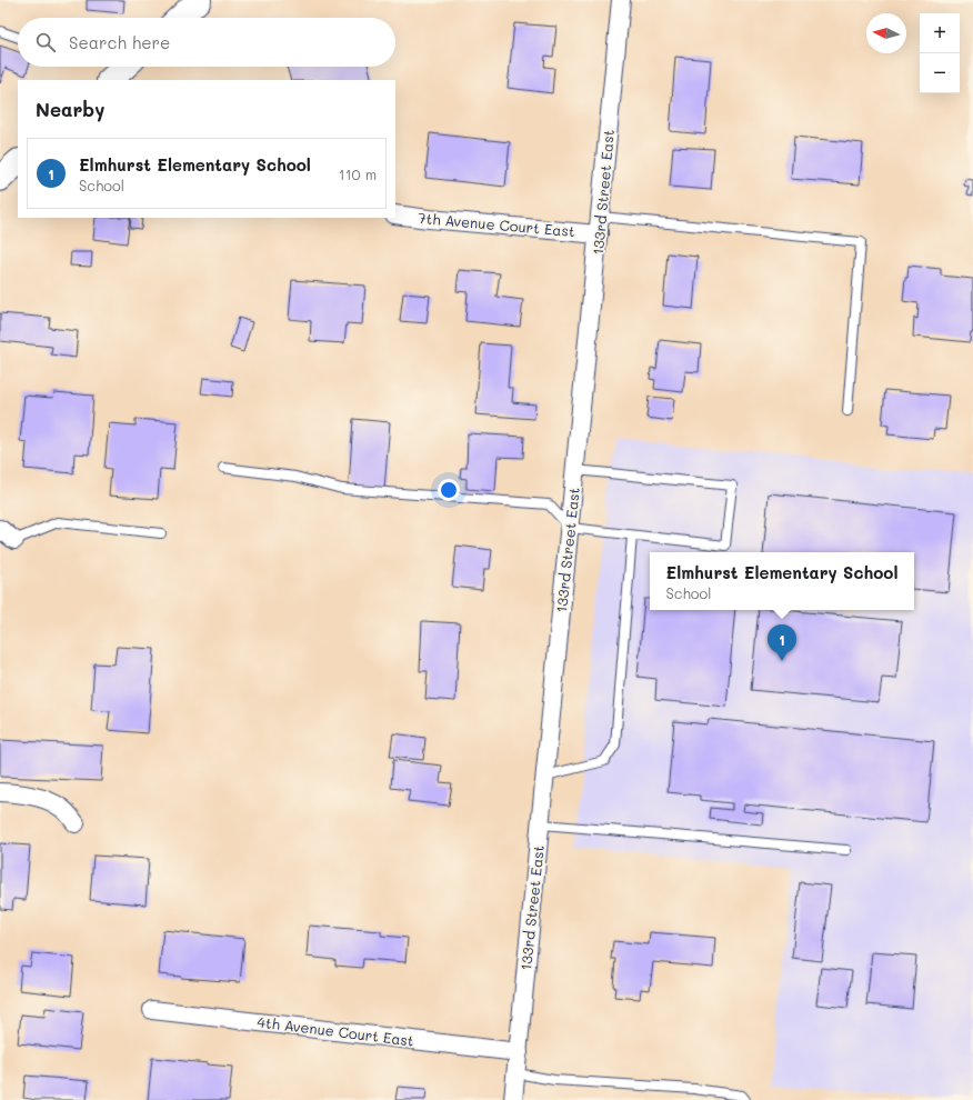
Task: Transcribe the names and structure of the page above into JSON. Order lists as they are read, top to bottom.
{
  "streets": {
    "street": ["133rd Street East", "7th Avenue Court East", "4th Avenue Court East"]
  },
  "crossings": [
    ["133rd Street East", "7th Avenue Court East"],
    ["133rd Street East", "4th Avenue Court East"]
  ],
  "north": "left",
  "page": {
    "map_buttons": ["+", "−"],
    "search": "Search here",
    "heading": "Nearby",
    "list": [
      {
        "mark": "1",
        "name": "Elmhurst Elementary School",
        "note": "School",
        "value": "110 m"
      }
    ],
    "popup": ["Elmhurst Elementary School", "School"],
    "pins": "1"
  }
}
